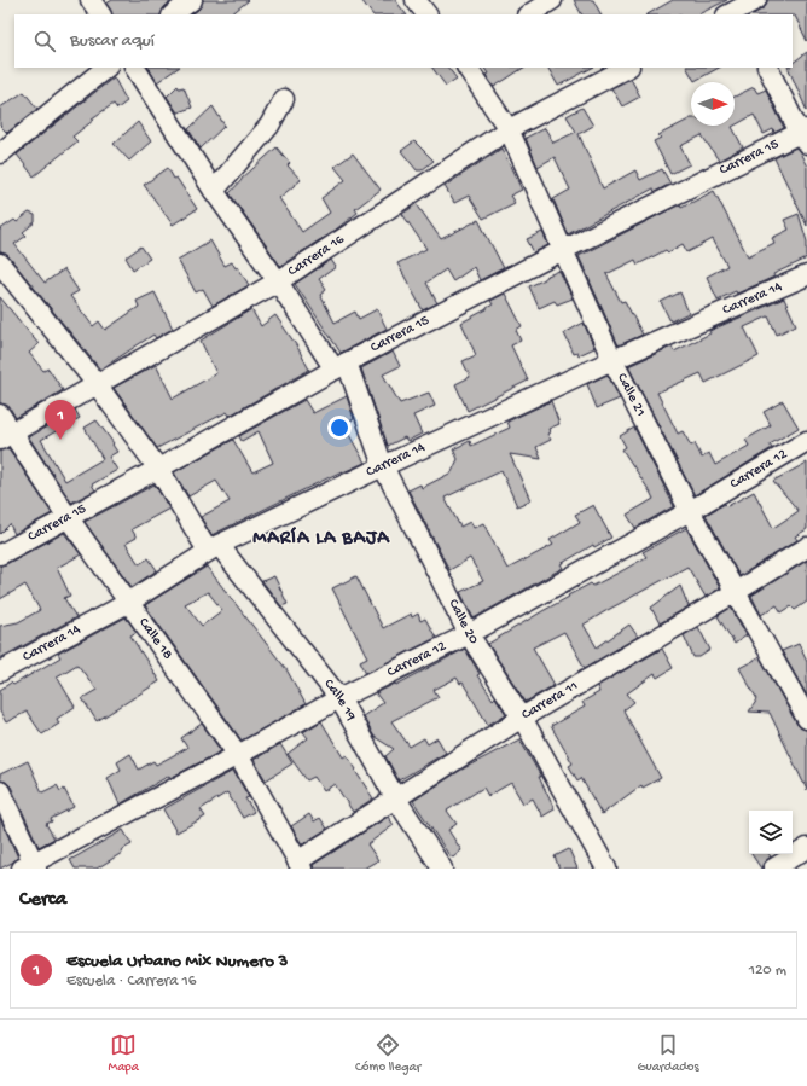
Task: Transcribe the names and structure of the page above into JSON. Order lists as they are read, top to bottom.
{
  "streets": {
    "street": [
      "Carrera 15",
      "Carrera 16",
      "Carrera 14",
      "Calle 21",
      "Carrera 12",
      "Calle 20",
      "Calle 18",
      "Calle 19",
      "Carrera 11"
    ]
  },
  "crossings": [
    ["Carrera 15", "Calle 21"],
    ["Carrera 15", "Calle 20"],
    ["Carrera 15", "Calle 18"],
    ["Carrera 15", "Calle 19"],
    ["Carrera 16", "Calle 21"],
    ["Carrera 16", "Calle 20"],
    ["Carrera 16", "Calle 18"],
    ["Carrera 16", "Calle 19"],
    ["Carrera 14", "Calle 21"],
    ["Carrera 14", "Calle 20"],
    ["Carrera 14", "Calle 18"],
    ["Carrera 14", "Calle 19"],
    ["Calle 21", "Carrera 12"],
    ["Calle 21", "Carrera 11"],
    ["Carrera 12", "Calle 20"],
    ["Carrera 12", "Calle 18"],
    ["Carrera 12", "Calle 19"],
    ["Calle 20", "Carrera 11"],
    ["Calle 18", "Carrera 11"],
    ["Calle 19", "Carrera 11"]
  ],
  "districts": ["MARÍA LA BAJA"],
  "north": "right",
  "page": {
    "search": "Buscar aquí",
    "pins": "1",
    "heading": "Cerca",
    "list": [
      {
        "mark": "1",
        "name": "Escuela Urbano Mix Numero 3",
        "note": "Escuela · Carrera 16",
        "value": "120 m"
      }
    ],
    "nav": ["Mapa", "Cómo llegar", "Guardados"]
  }
}
